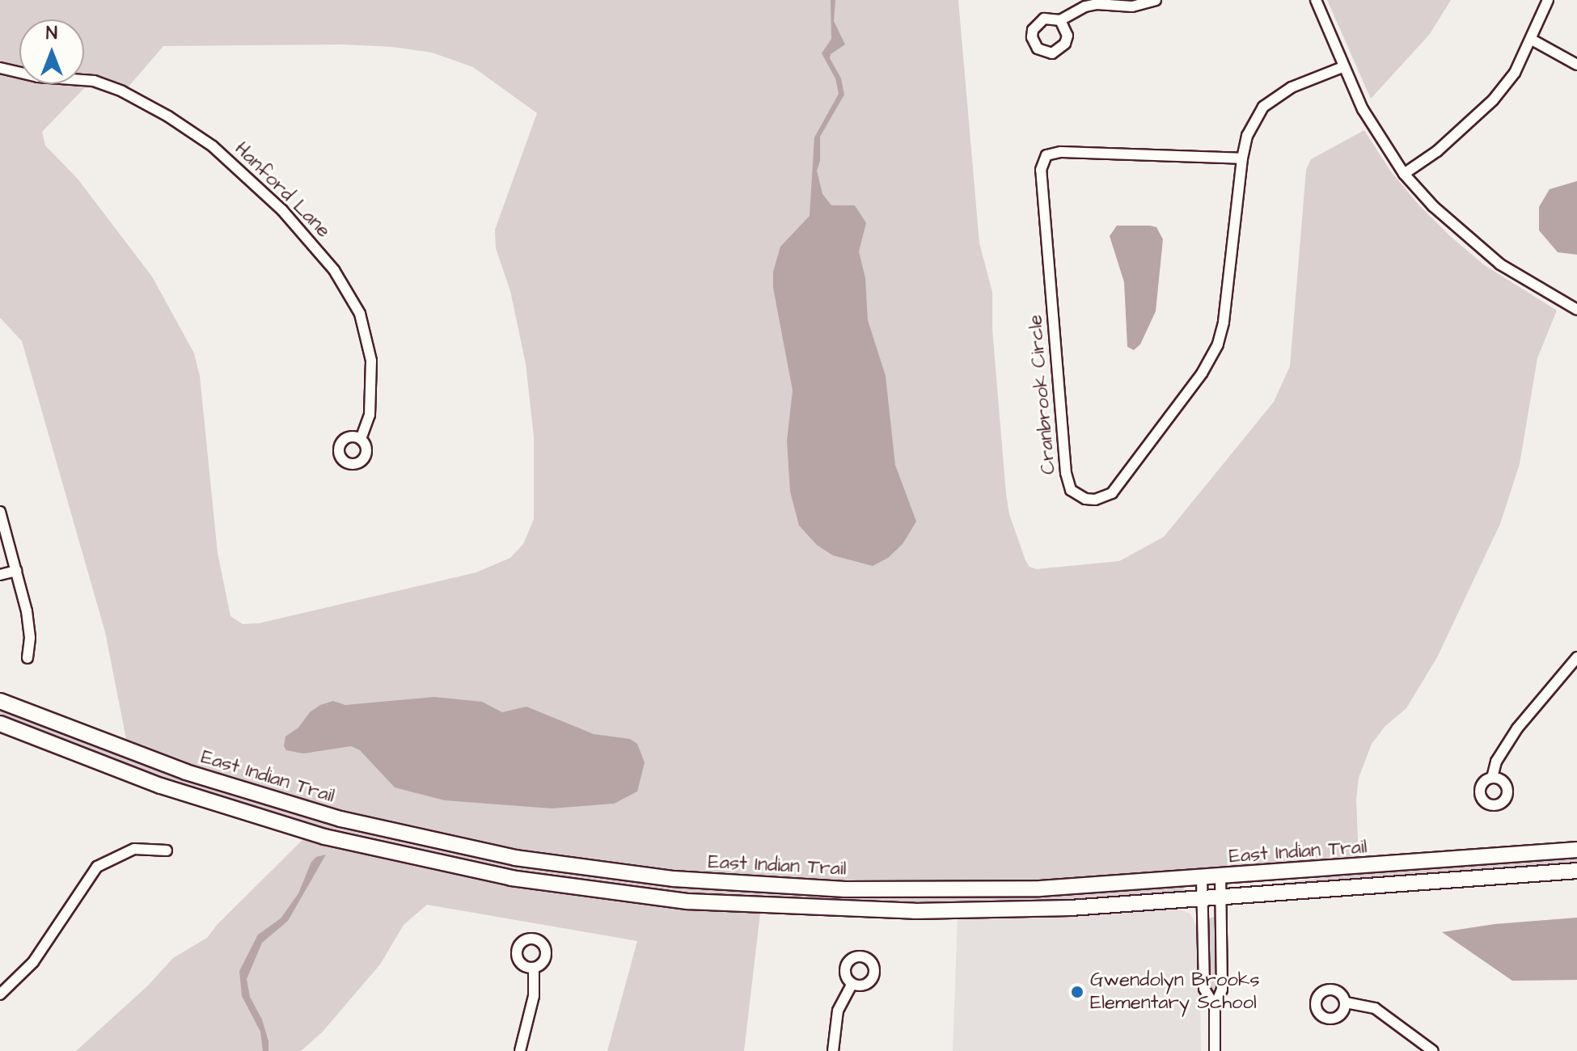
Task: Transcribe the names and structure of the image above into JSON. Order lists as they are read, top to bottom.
{
  "streets": {
    "main road": ["East Indian Trail"],
    "street": ["Hanford Lane", "Cranbrook Circle"]
  },
  "places": ["Gwendolyn Brooks Elementary School"],
  "north": "top"
}
